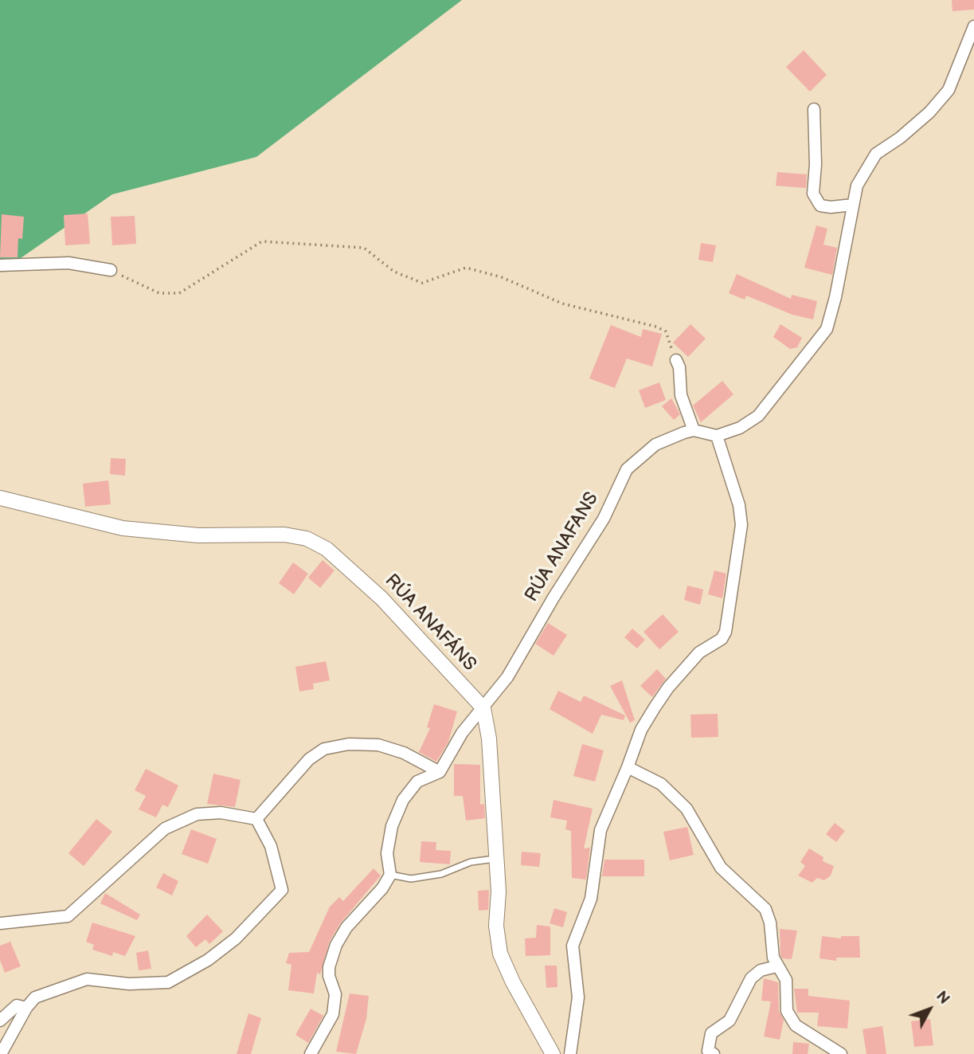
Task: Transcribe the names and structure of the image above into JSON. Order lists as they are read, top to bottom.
{
  "streets": {
    "street": ["RÚA ANAFANS", "RÚA ANAFÁNS"]
  },
  "crossings": [
    ["RÚA ANAFANS", "RÚA ANAFÁNS"]
  ],
  "north": "top right"
}
